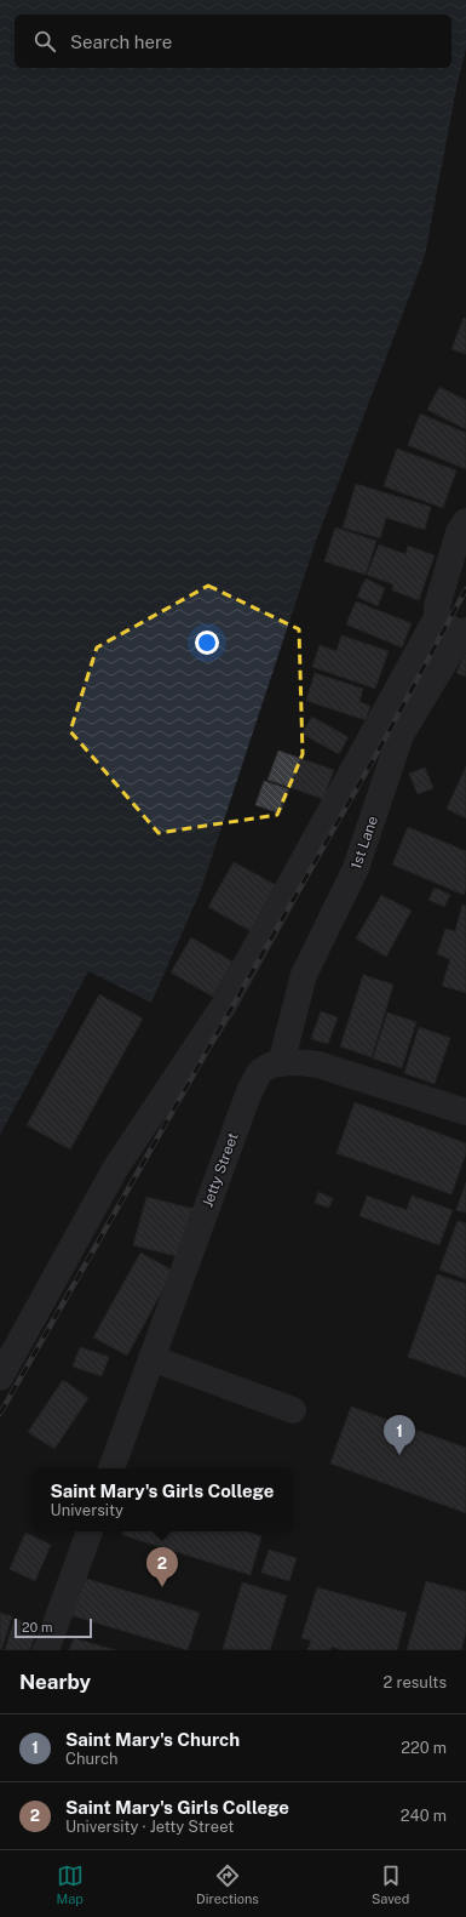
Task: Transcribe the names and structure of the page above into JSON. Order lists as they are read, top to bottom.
{
  "streets": {
    "street": ["1st Lane", "Jetty Street"]
  },
  "crossings": [
    ["1st Lane", "Jetty Street"]
  ],
  "scale_bar": "20 m",
  "page": {
    "search": "Search here",
    "pins": ["1", "2"],
    "popup": ["Saint Mary's Girls College", "University"],
    "scale": "20 m",
    "heading": ["Nearby", "2 results"],
    "list": [
      {
        "mark": "1",
        "name": "Saint Mary's Church",
        "note": "Church",
        "value": "220 m"
      },
      {
        "mark": "2",
        "name": "Saint Mary's Girls College",
        "note": "University · Jetty Street",
        "value": "240 m"
      }
    ],
    "nav": ["Map", "Directions", "Saved"]
  }
}
